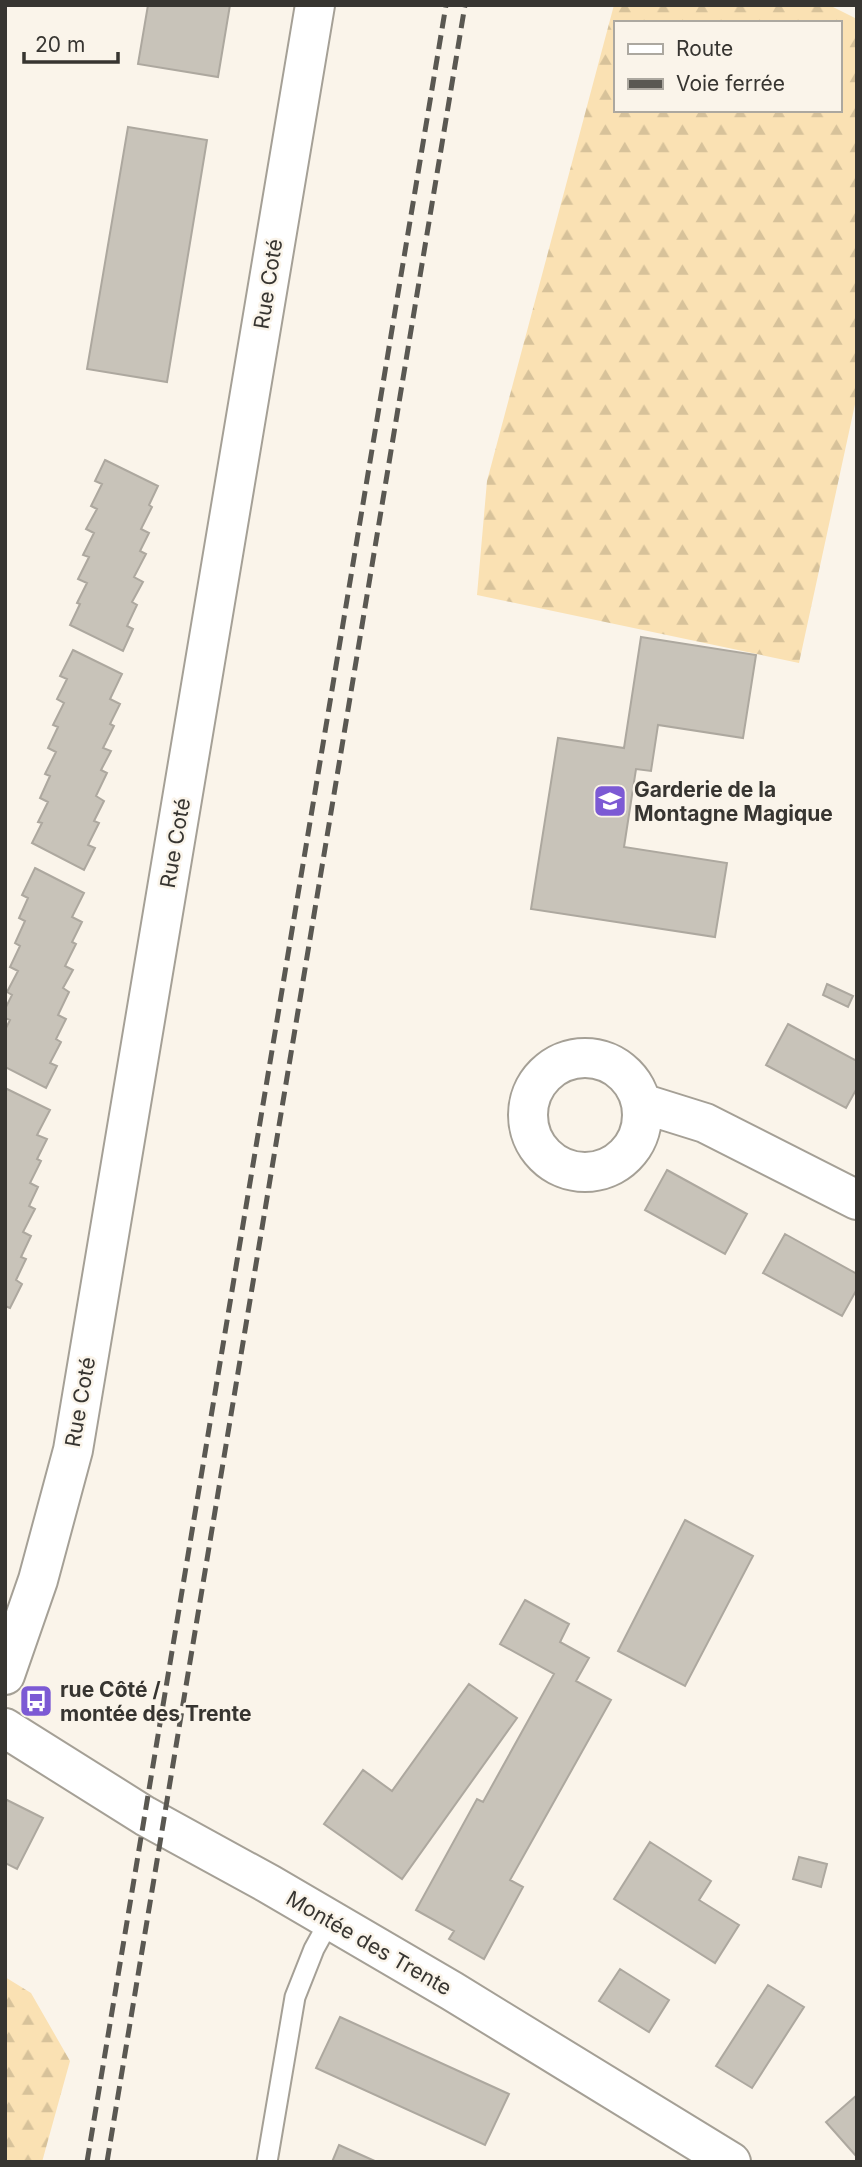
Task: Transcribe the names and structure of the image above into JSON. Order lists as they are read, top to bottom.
{
  "streets": {
    "street": ["Rue Coté", "Montée des Trente"]
  },
  "places": {
    "school or university": ["Garderie de la Montagne Magique"],
    "bus stop": ["rue Côté / montée des Trente"]
  },
  "legend": ["Route", "Voie ferrée"],
  "scale_bar": "20 m"
}
